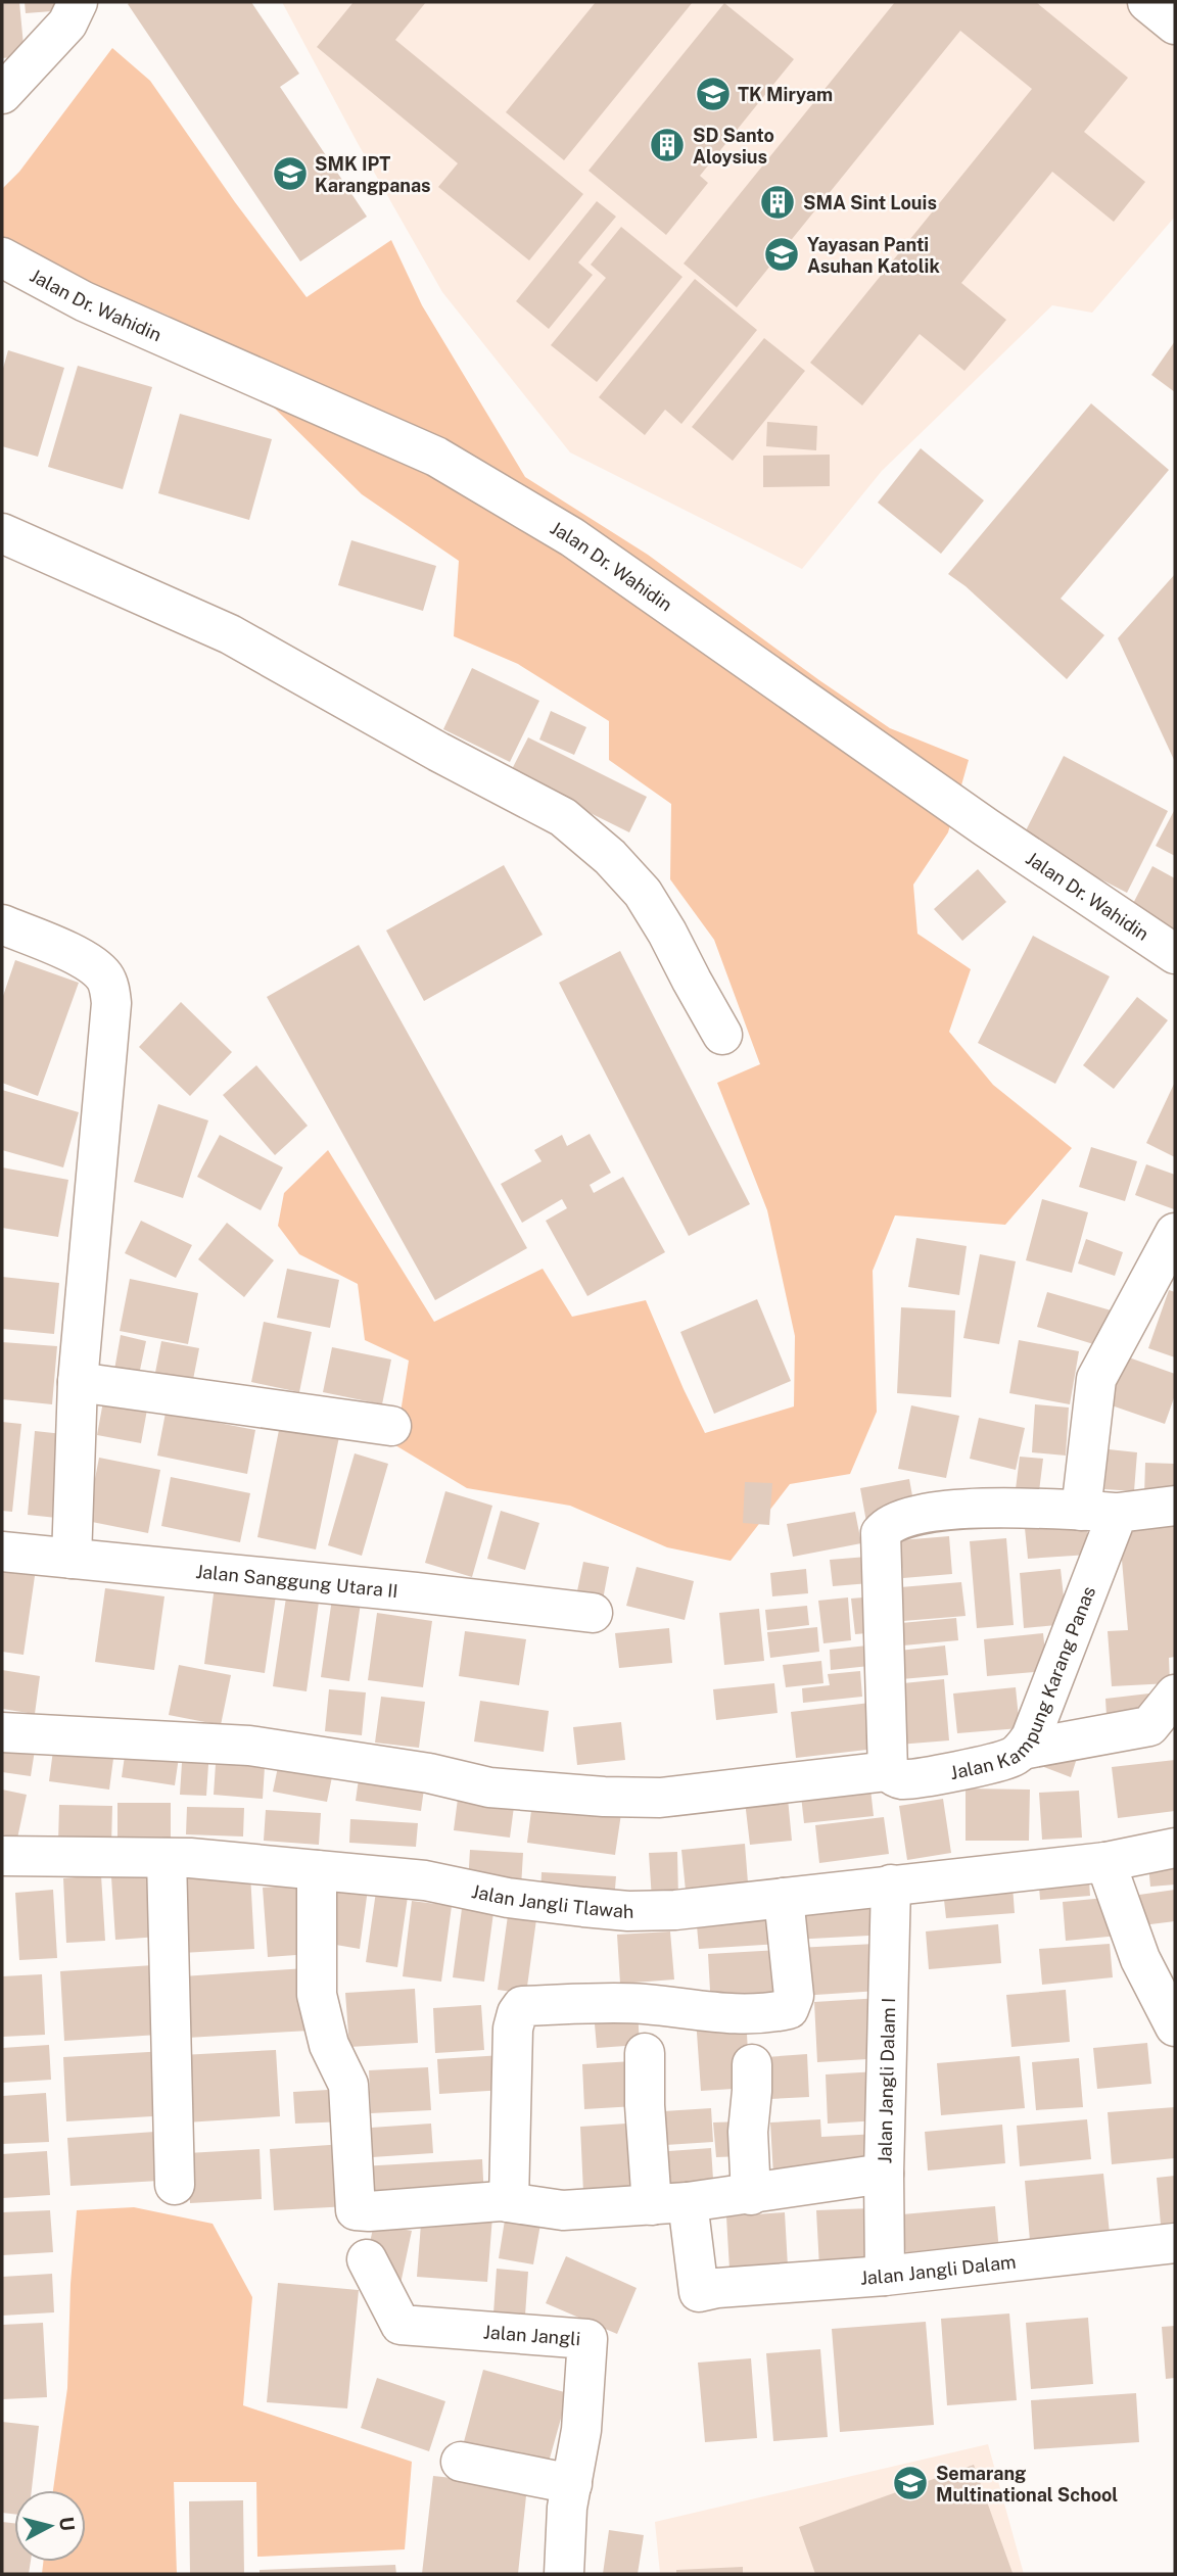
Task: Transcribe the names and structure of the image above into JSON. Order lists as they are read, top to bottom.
{
  "streets": {
    "street": [
      "Jalan Dr. Wahidin",
      "Jalan Sanggung Utara II",
      "Jalan Kampung Karang Panas",
      "Jalan Jangli Tlawah",
      "Jalan Jangli Dalam I",
      "Jalan Jangli Dalam",
      "Jalan Jangli"
    ]
  },
  "crossings": [
    ["Jalan Jangli Tlawah", "Jalan Jangli Dalam I"],
    ["Jalan Jangli Dalam I", "Jalan Jangli Dalam"]
  ],
  "places": {
    "school or university": [
      "TK Miryam",
      "SMK IPT Karangpanas",
      "Yayasan Panti Asuhan Katolik",
      "Semarang Multinational School"
    ],
    "building": ["SD Santo Aloysius", "SMA Sint Louis"]
  },
  "north": "right"
}
